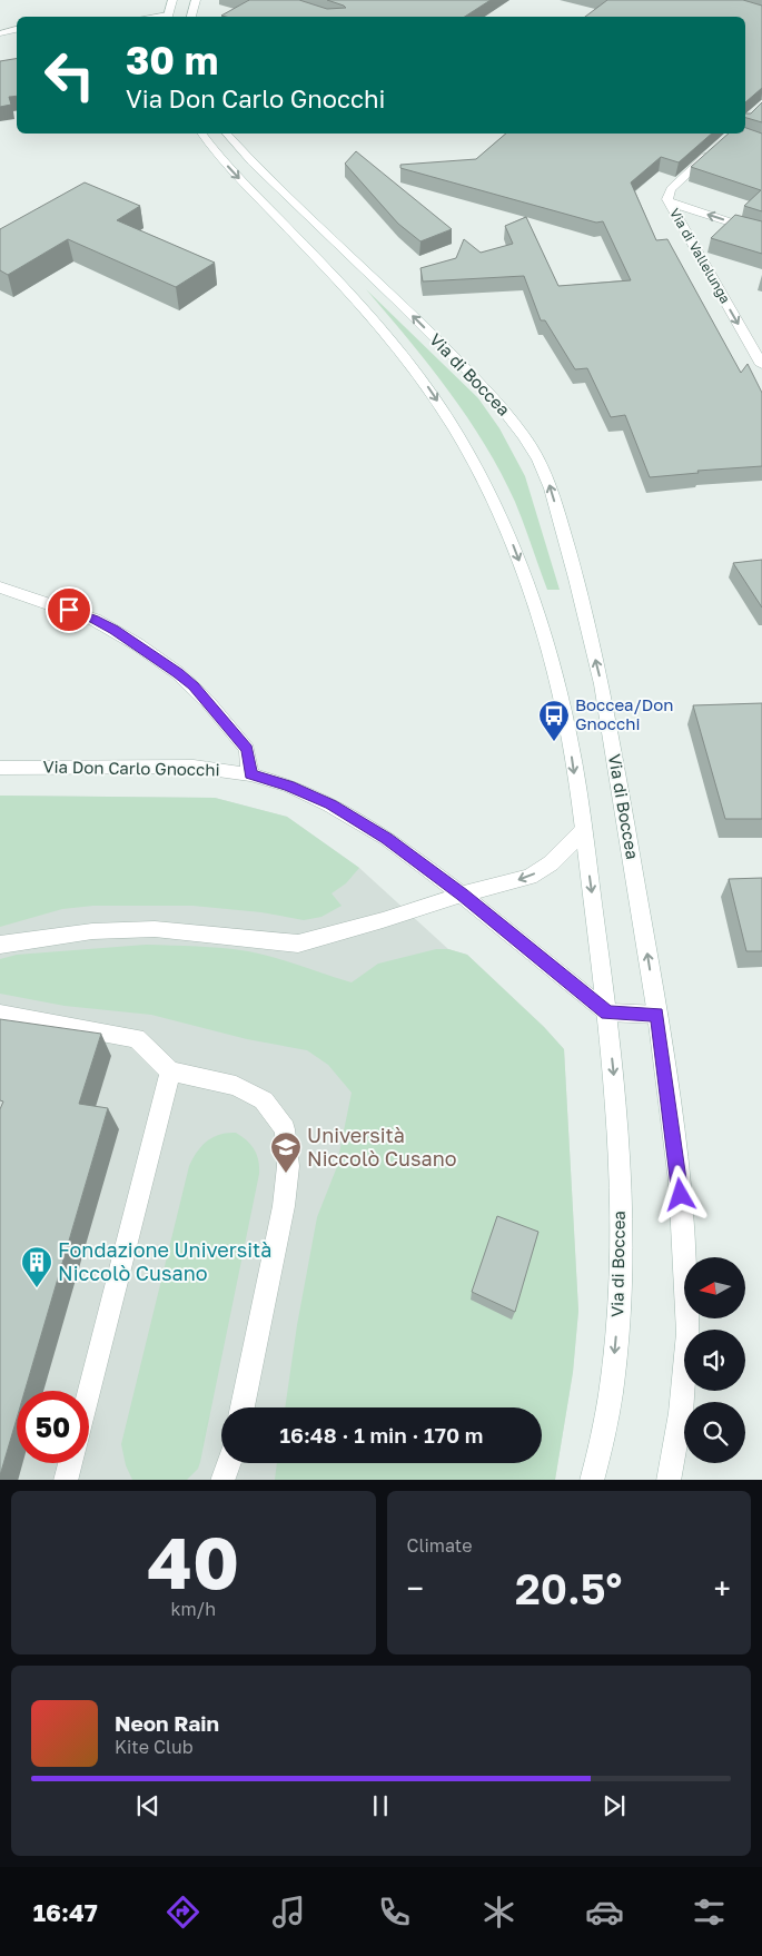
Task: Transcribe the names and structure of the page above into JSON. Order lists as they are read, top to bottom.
{
  "streets": {
    "main road": ["Via di Vallelunga", "Via di Boccea", "Via Don Carlo Gnocchi"]
  },
  "crossings": [
    ["Via di Boccea", "Via Don Carlo Gnocchi"]
  ],
  "one_way": ["Via di Vallelunga"],
  "places": {
    "bus stop": ["Boccea/Don Gnocchi"],
    "school or university": ["Università Niccolò Cusano"],
    "building": ["Fondazione Università Niccolò Cusano"]
  },
  "north": "left",
  "page": {
    "turn": ["30 m", "Via Don Carlo Gnocchi"],
    "limit": "50",
    "trip": "16:48 · 1 min · 170 m",
    "tile": [
      ["40", "km/h"],
      "Climate"
    ],
    "heat": ["−", "20.5°", "+"],
    "song": ["Neon Rain", "Kite Club"],
    "tabs": "16:47"
  }
}
